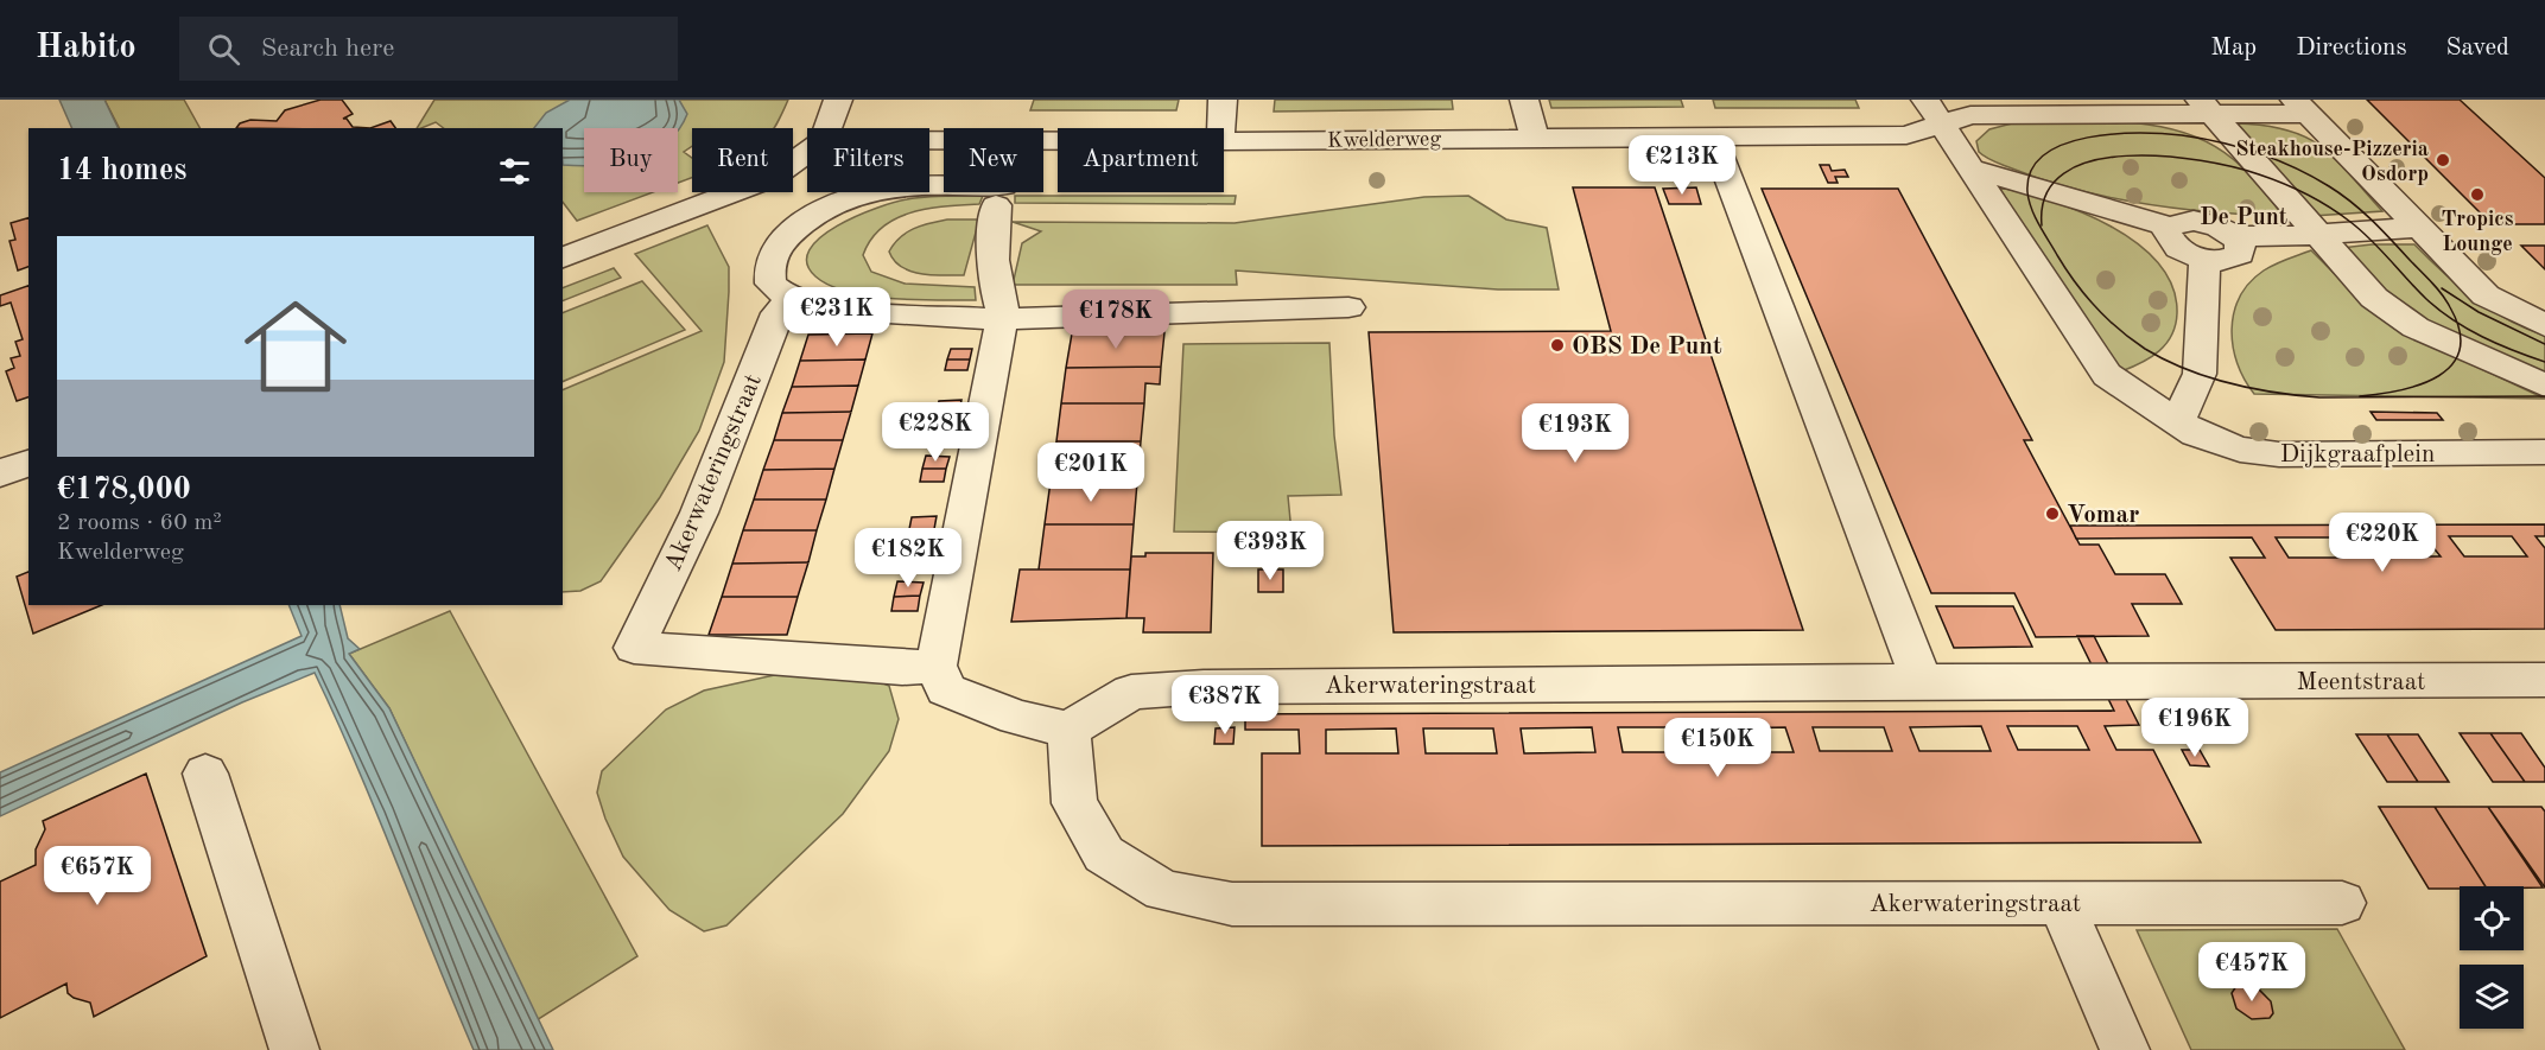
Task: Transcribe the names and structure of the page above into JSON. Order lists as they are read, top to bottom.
{
  "streets": {
    "street": [
      "Kwelderweg",
      "Dijkgraafplein",
      "Akerwateringstraat",
      "Meentstraat"
    ]
  },
  "crossings": [
    ["Kwelderweg", "Dijkgraafplein"],
    ["Akerwateringstraat", "Meentstraat"]
  ],
  "districts": ["De Punt"],
  "places": [
    "Steakhouse-Pizzeria Osdorp",
    "Tropics Lounge",
    "OBS De Punt",
    "Vomar"
  ],
  "page": {
    "header": "Habito",
    "search": "Search here",
    "nav": ["Map", "Directions", "Saved"],
    "chip": [
      "Buy",
      "Rent",
      "Filters",
      "New",
      "Apartment"
    ],
    "heading": "14 homes",
    "price": [
      "€213K",
      "€231K",
      "€178K",
      "€228K",
      "€193K",
      "€201K",
      "€220K",
      "€393K",
      "€182K",
      "€387K",
      "€196K",
      "€150K",
      "€657K",
      "€457K"
    ],
    "list": [
      {
        "name": "€178,000",
        "note": "2 rooms · 60 m² · Kwelderweg"
      }
    ]
  }
}
